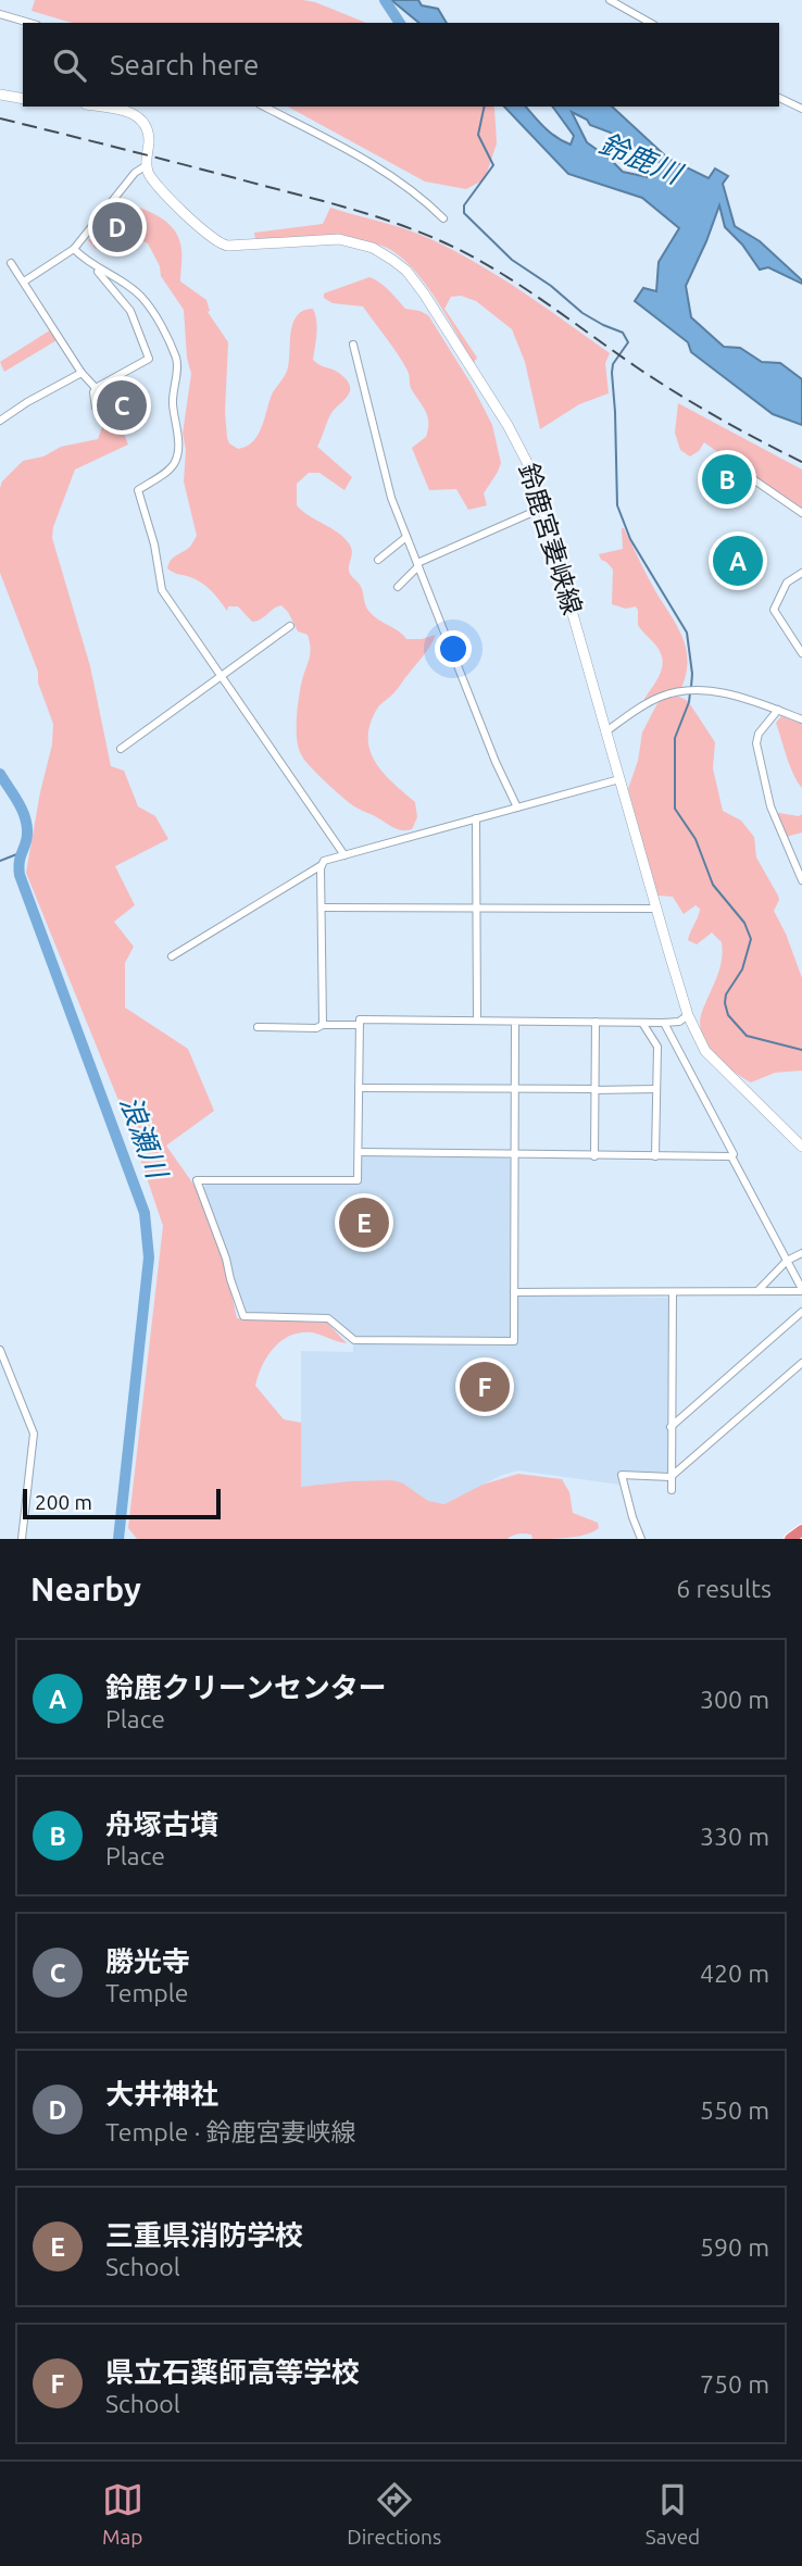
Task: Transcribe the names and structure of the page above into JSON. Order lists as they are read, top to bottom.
{
  "streets": {
    "main road": ["鈴鹿宮妻峡線"]
  },
  "water": ["鈴鹿川", "浪瀬川"],
  "scale_bar": "200 m",
  "page": {
    "search": "Search here",
    "pins": [
      "D",
      "C",
      "B",
      "A",
      "E",
      "F"
    ],
    "scale": "200 m",
    "heading": ["Nearby", "6 results"],
    "list": [
      {
        "mark": "A",
        "name": "鈴鹿クリーンセンター",
        "note": "Place",
        "value": "300 m"
      },
      {
        "mark": "B",
        "name": "舟塚古墳",
        "note": "Place",
        "value": "330 m"
      },
      {
        "mark": "C",
        "name": "勝光寺",
        "note": "Temple",
        "value": "420 m"
      },
      {
        "mark": "D",
        "name": "大井神社",
        "note": "Temple · 鈴鹿宮妻峡線",
        "value": "550 m"
      },
      {
        "mark": "E",
        "name": "三重県消防学校",
        "note": "School",
        "value": "590 m"
      },
      {
        "mark": "F",
        "name": "県立石薬師高等学校",
        "note": "School",
        "value": "750 m"
      }
    ],
    "nav": ["Map", "Directions", "Saved"]
  }
}
